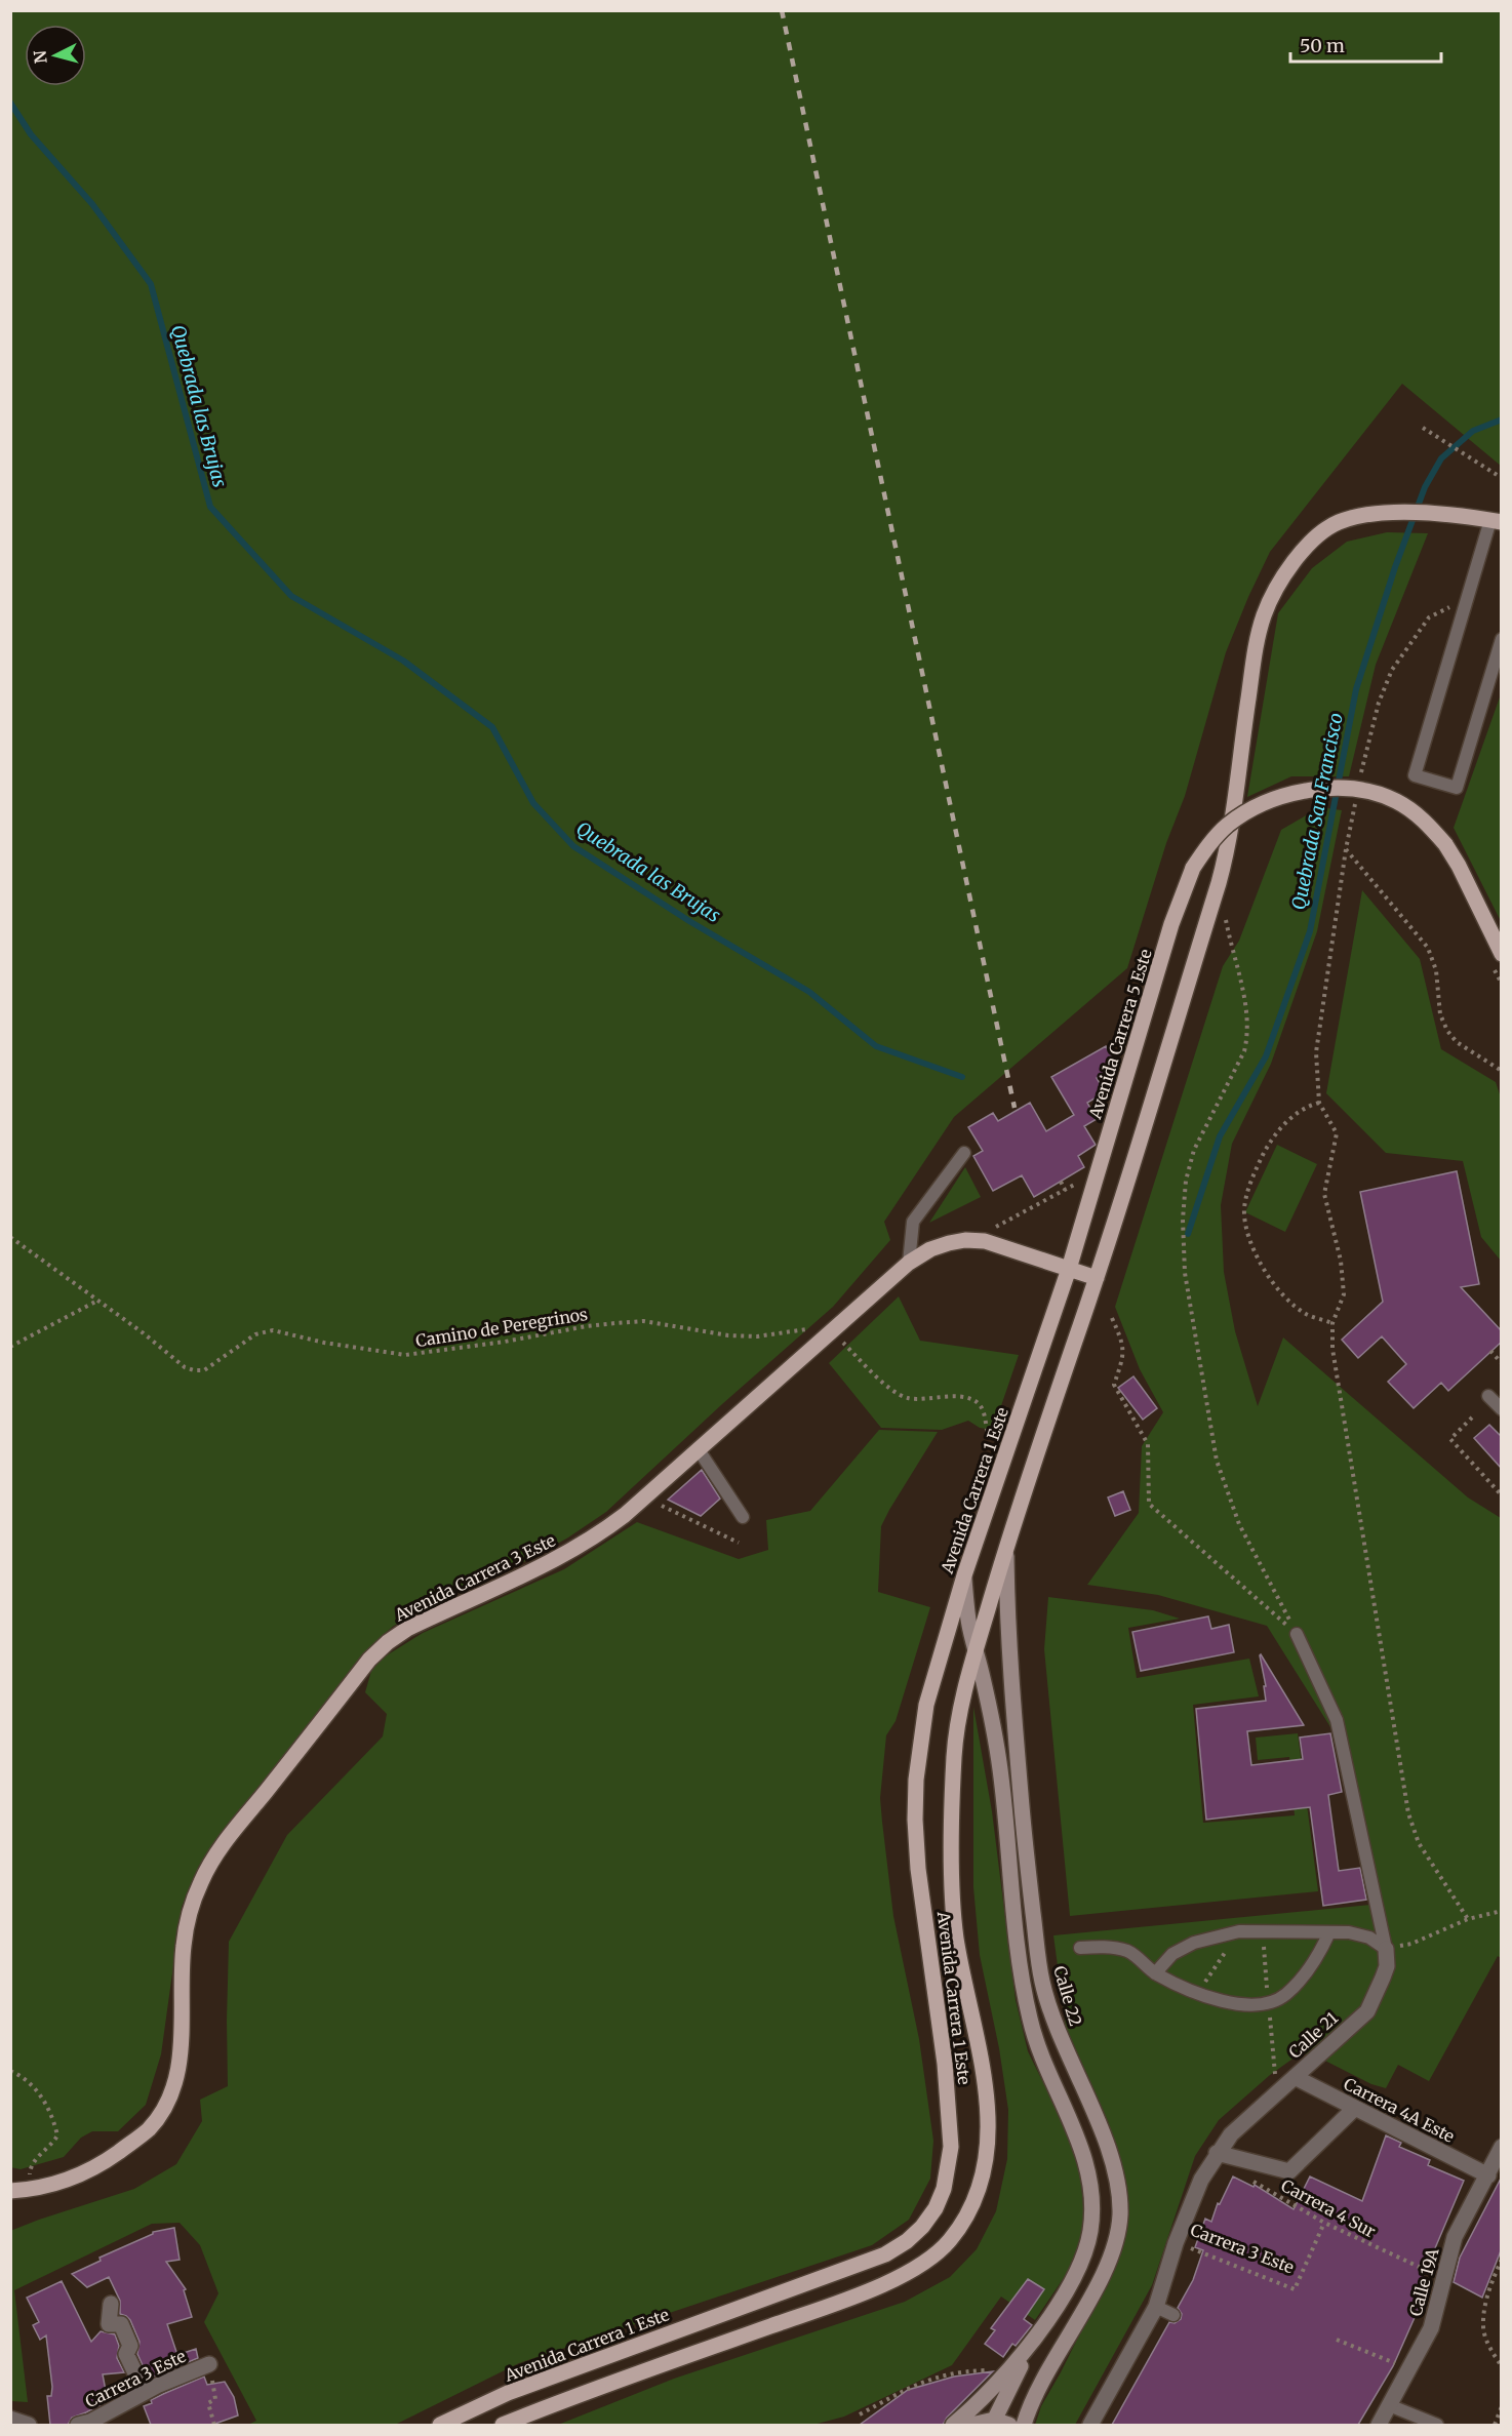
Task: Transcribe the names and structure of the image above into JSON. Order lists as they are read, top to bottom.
{
  "streets": {
    "main road": ["Avenida Carrera 5 Este", "Avenida Carrera 1 Este", "Avenida Carrera 3 Este"],
    "street": [
      "Calle 22",
      "Calle 21",
      "Carrera 4A Este",
      "Carrera 3 Este",
      "Calle 19A"
    ],
    "path": ["Camino de Peregrinos", "Carrera 4 Sur"]
  },
  "crossings": [
    ["Avenida Carrera 5 Este", "Avenida Carrera 1 Este"],
    ["Avenida Carrera 5 Este", "Avenida Carrera 3 Este"],
    ["Camino de Peregrinos", "Avenida Carrera 3 Este"],
    ["Avenida Carrera 1 Este", "Avenida Carrera 3 Este"],
    ["Avenida Carrera 1 Este", "Calle 22"],
    ["Calle 21", "Carrera 4A Este"],
    ["Calle 21", "Carrera 3 Este"],
    ["Carrera 4A Este", "Calle 19A"],
    ["Carrera 4 Sur", "Carrera 3 Este"]
  ],
  "water": ["Quebrada las Brujas", "Quebrada San Francisco"],
  "scale_bar": "50 m",
  "north": "left"
}
